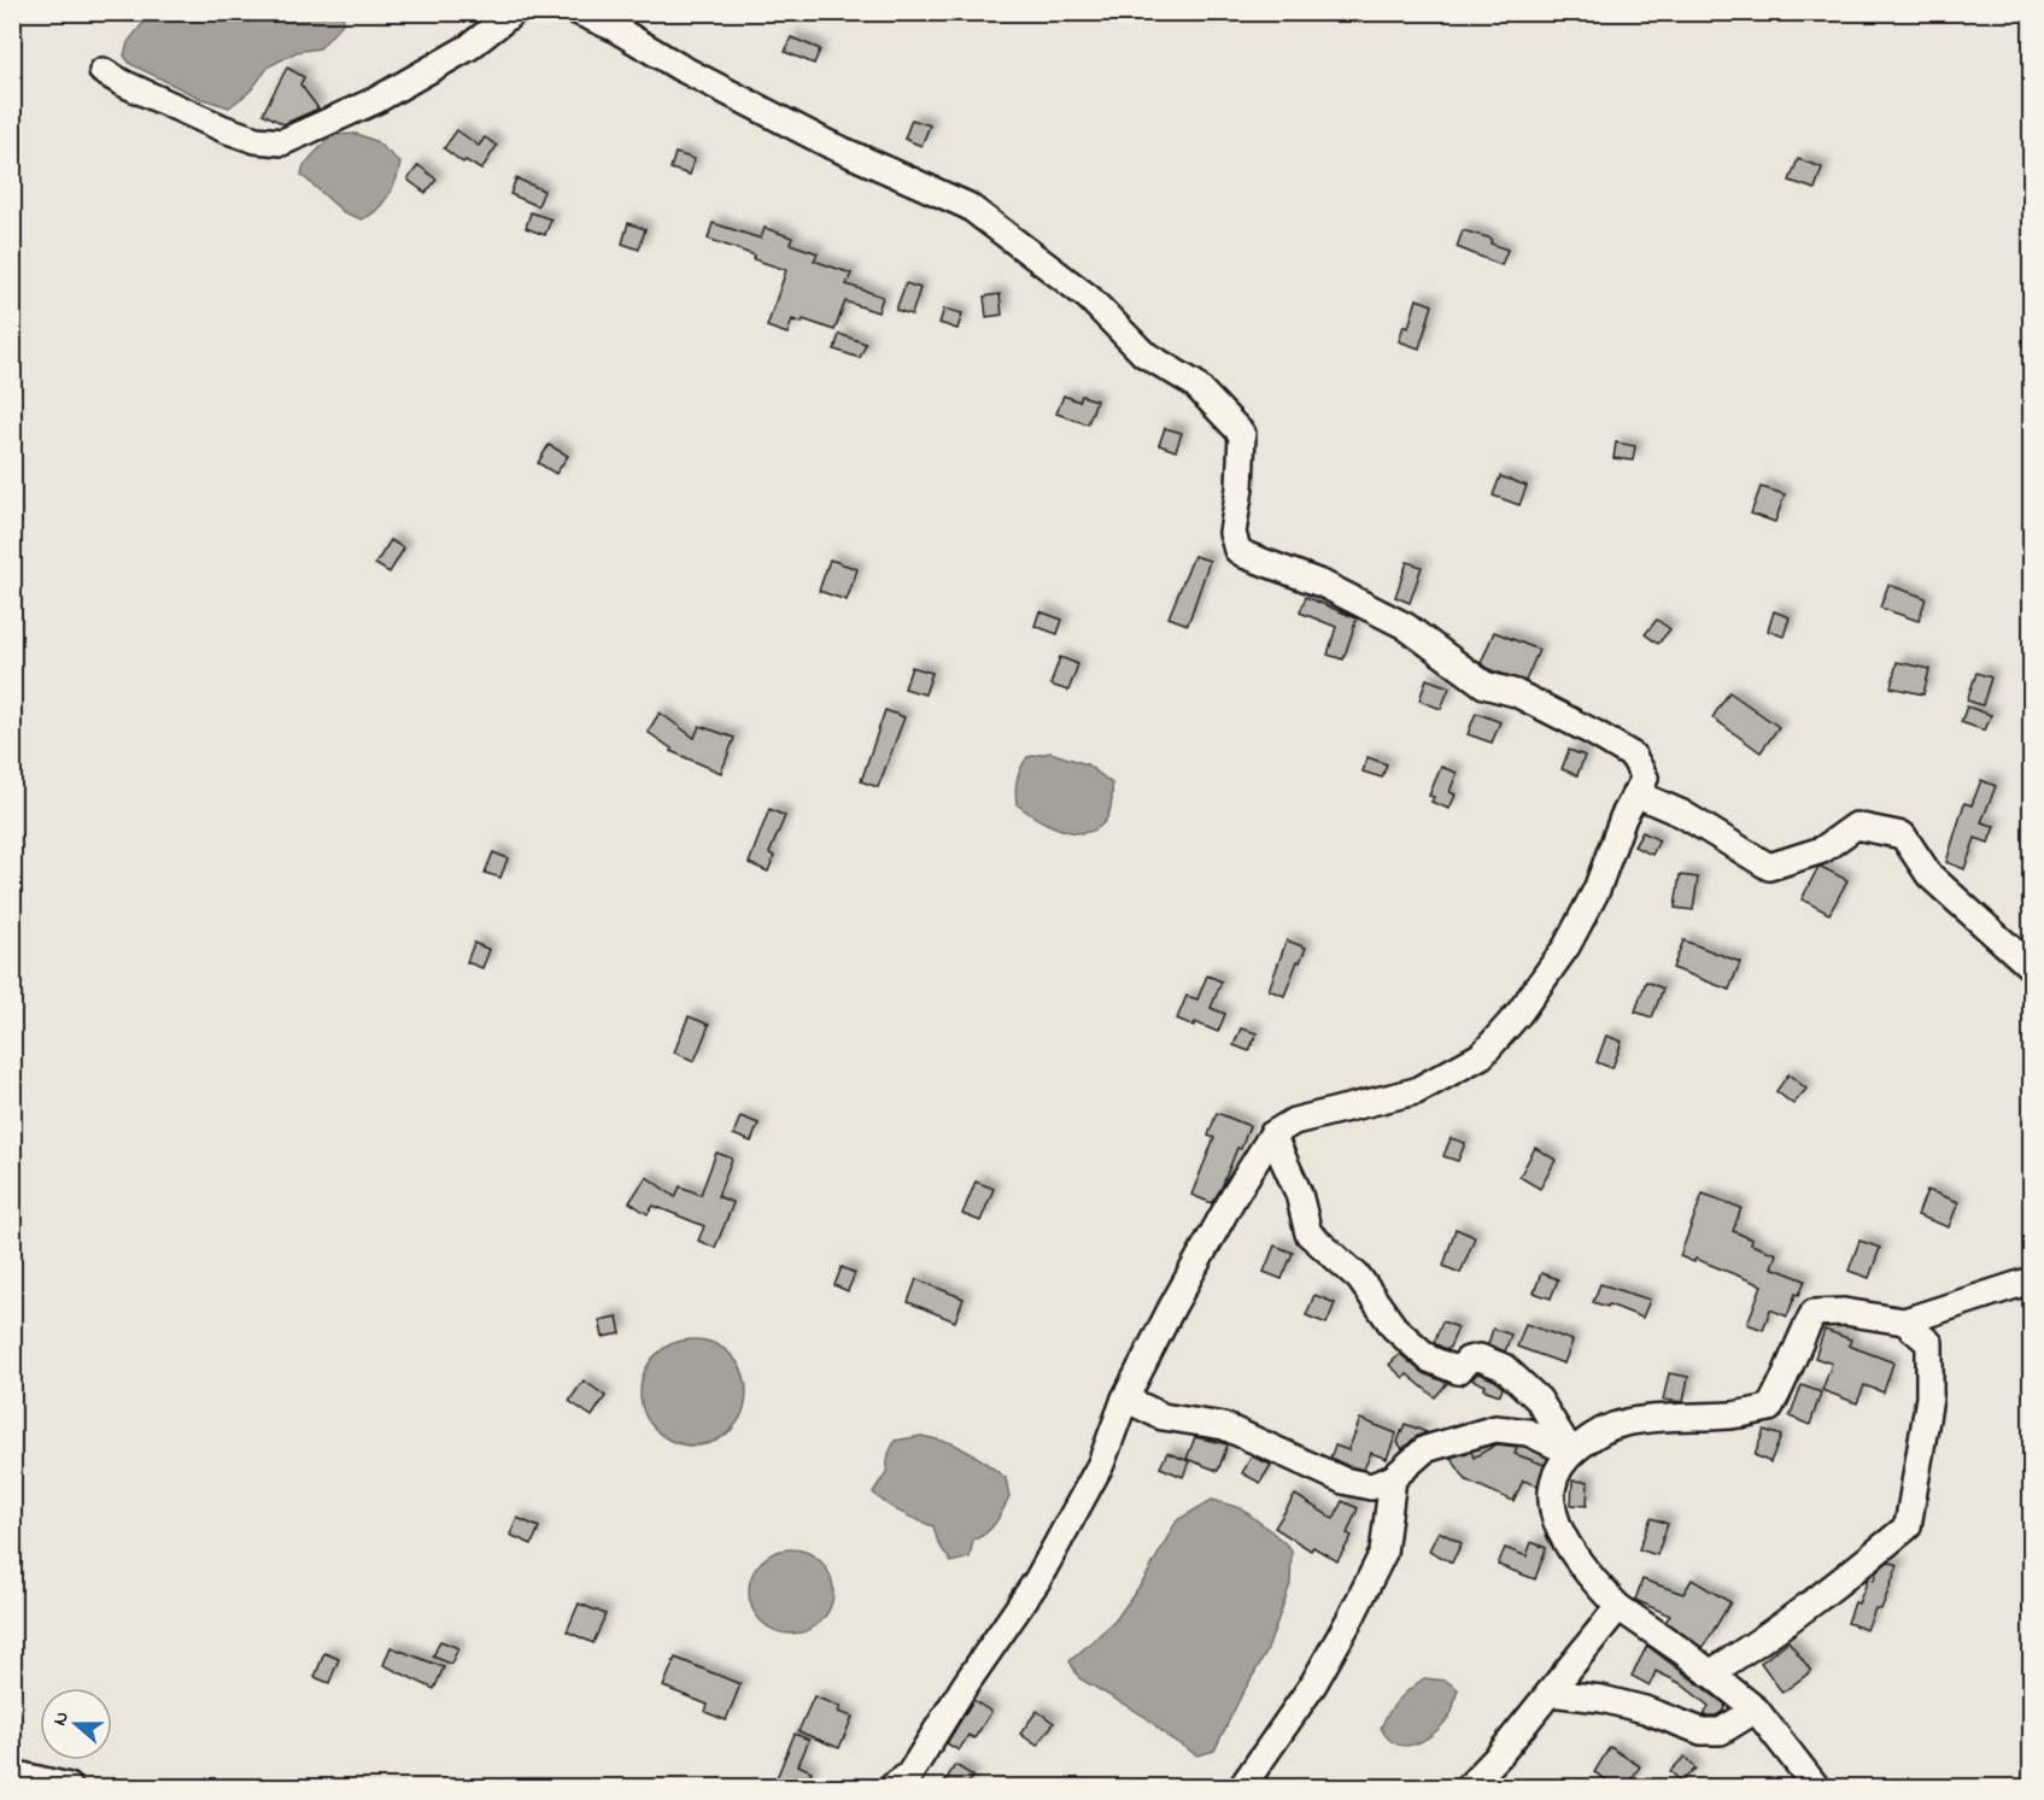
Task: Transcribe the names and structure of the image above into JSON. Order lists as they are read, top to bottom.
{
  "north": "left"
}
